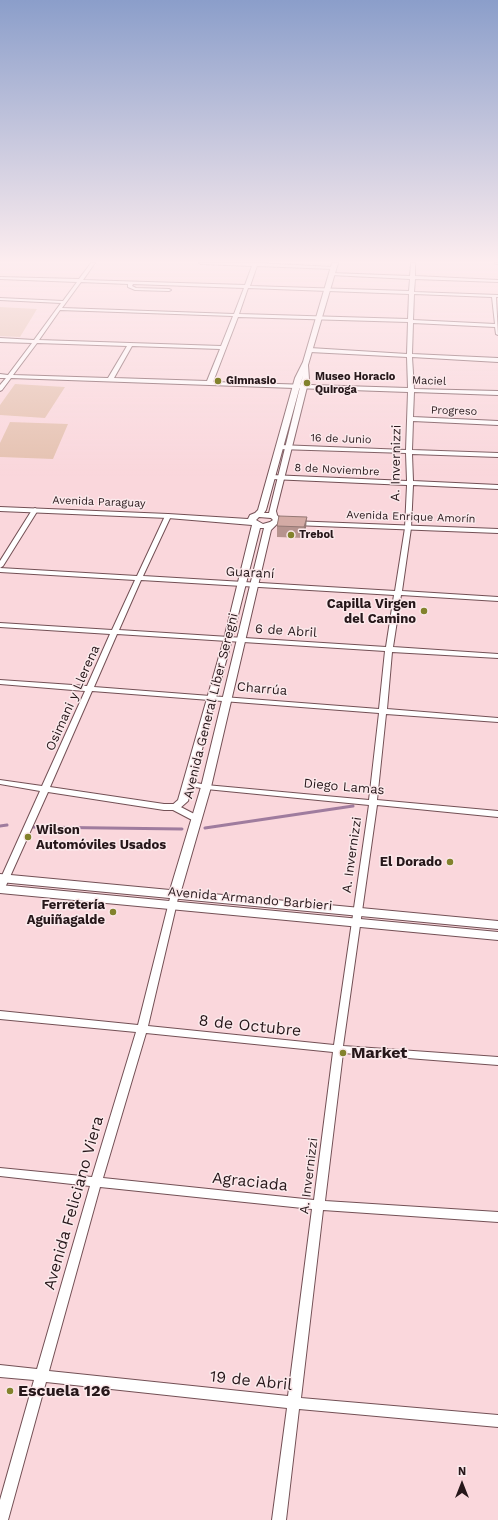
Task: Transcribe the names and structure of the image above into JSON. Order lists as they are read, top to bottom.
{
  "streets": {
    "street": [
      "Maciel",
      "Progreso",
      "16 de Junio",
      "A. Invernizzi",
      "8 de Noviembre",
      "Avenida Paraguay",
      "Avenida Enrique Amorín",
      "Guaraní",
      "6 de Abril",
      "Charrúa",
      "Osimani y Llerena",
      "Avenida General Líber Seregni",
      "Diego Lamas",
      "Avenida Armando Barbieri",
      "8 de Octubre",
      "Agraciada",
      "Avenida Feliciano Viera",
      "19 de Abril"
    ]
  },
  "crossings": [
    ["Maciel", "A. Invernizzi"],
    ["Maciel", "Avenida General Líber Seregni"],
    ["Progreso", "A. Invernizzi"],
    ["16 de Junio", "A. Invernizzi"],
    ["16 de Junio", "Avenida General Líber Seregni"],
    ["A. Invernizzi", "8 de Noviembre"],
    ["A. Invernizzi", "Avenida Enrique Amorín"],
    ["A. Invernizzi", "Guaraní"],
    ["A. Invernizzi", "6 de Abril"],
    ["A. Invernizzi", "Charrúa"],
    ["A. Invernizzi", "Diego Lamas"],
    ["A. Invernizzi", "Avenida Armando Barbieri"],
    ["A. Invernizzi", "8 de Octubre"],
    ["A. Invernizzi", "Agraciada"],
    ["A. Invernizzi", "19 de Abril"],
    ["8 de Noviembre", "Avenida General Líber Seregni"],
    ["Avenida Paraguay", "Osimani y Llerena"],
    ["Avenida Paraguay", "Avenida General Líber Seregni"],
    ["Avenida Enrique Amorín", "Avenida General Líber Seregni"],
    ["Guaraní", "Osimani y Llerena"],
    ["Guaraní", "Avenida General Líber Seregni"],
    ["6 de Abril", "Osimani y Llerena"],
    ["6 de Abril", "Avenida General Líber Seregni"],
    ["Charrúa", "Osimani y Llerena"],
    ["Charrúa", "Avenida General Líber Seregni"],
    ["Osimani y Llerena", "Avenida Armando Barbieri"],
    ["Avenida General Líber Seregni", "Diego Lamas"],
    ["Avenida General Líber Seregni", "Avenida Armando Barbieri"],
    ["Avenida General Líber Seregni", "Avenida Feliciano Viera"],
    ["Avenida Armando Barbieri", "Avenida Feliciano Viera"],
    ["8 de Octubre", "Avenida Feliciano Viera"],
    ["Agraciada", "Avenida Feliciano Viera"],
    ["Avenida Feliciano Viera", "19 de Abril"]
  ],
  "places": [
    "Gimnasio",
    "Museo Horacio Quiroga",
    "Trebol",
    "Capilla Virgen del Camino",
    "Wilson Automóviles Usados",
    "El Dorado",
    "Ferretería Aguiñagalde",
    "Market",
    "Escuela 126"
  ],
  "north": "top"
}
